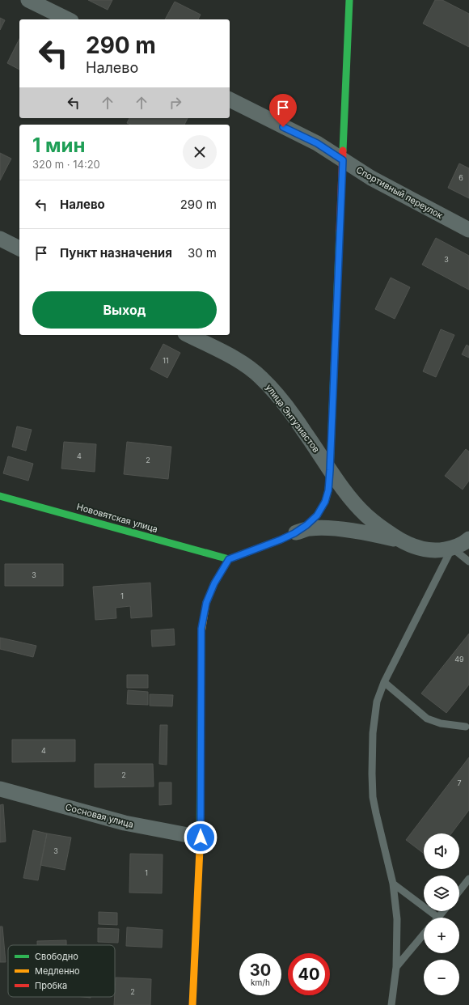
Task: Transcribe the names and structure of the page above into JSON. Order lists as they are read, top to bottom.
{
  "streets": {
    "street": [
      "Спортивный переулок",
      "улица Энтузиастов",
      "Нововятская улица",
      "Сосновая улица"
    ]
  },
  "house_numbers": [
    "6",
    "3",
    "11",
    "4",
    "2",
    "3",
    "1",
    "49",
    "4",
    "2",
    "7",
    "3",
    "1",
    "2"
  ],
  "legend": ["Свободно", "Медленно", "Пробка"],
  "page": {
    "turn": ["290 m", "Налево"],
    "heading": ["1 мин", "320 m · 14:20"],
    "list": [
      {
        "name": "Налево",
        "value": "290 m"
      },
      {
        "name": "Пункт назначения",
        "value": "30 m"
      }
    ],
    "buttons": "Выход",
    "map_buttons": ["+", "−"],
    "speed": "30 km/h",
    "limit": "40"
  }
}
